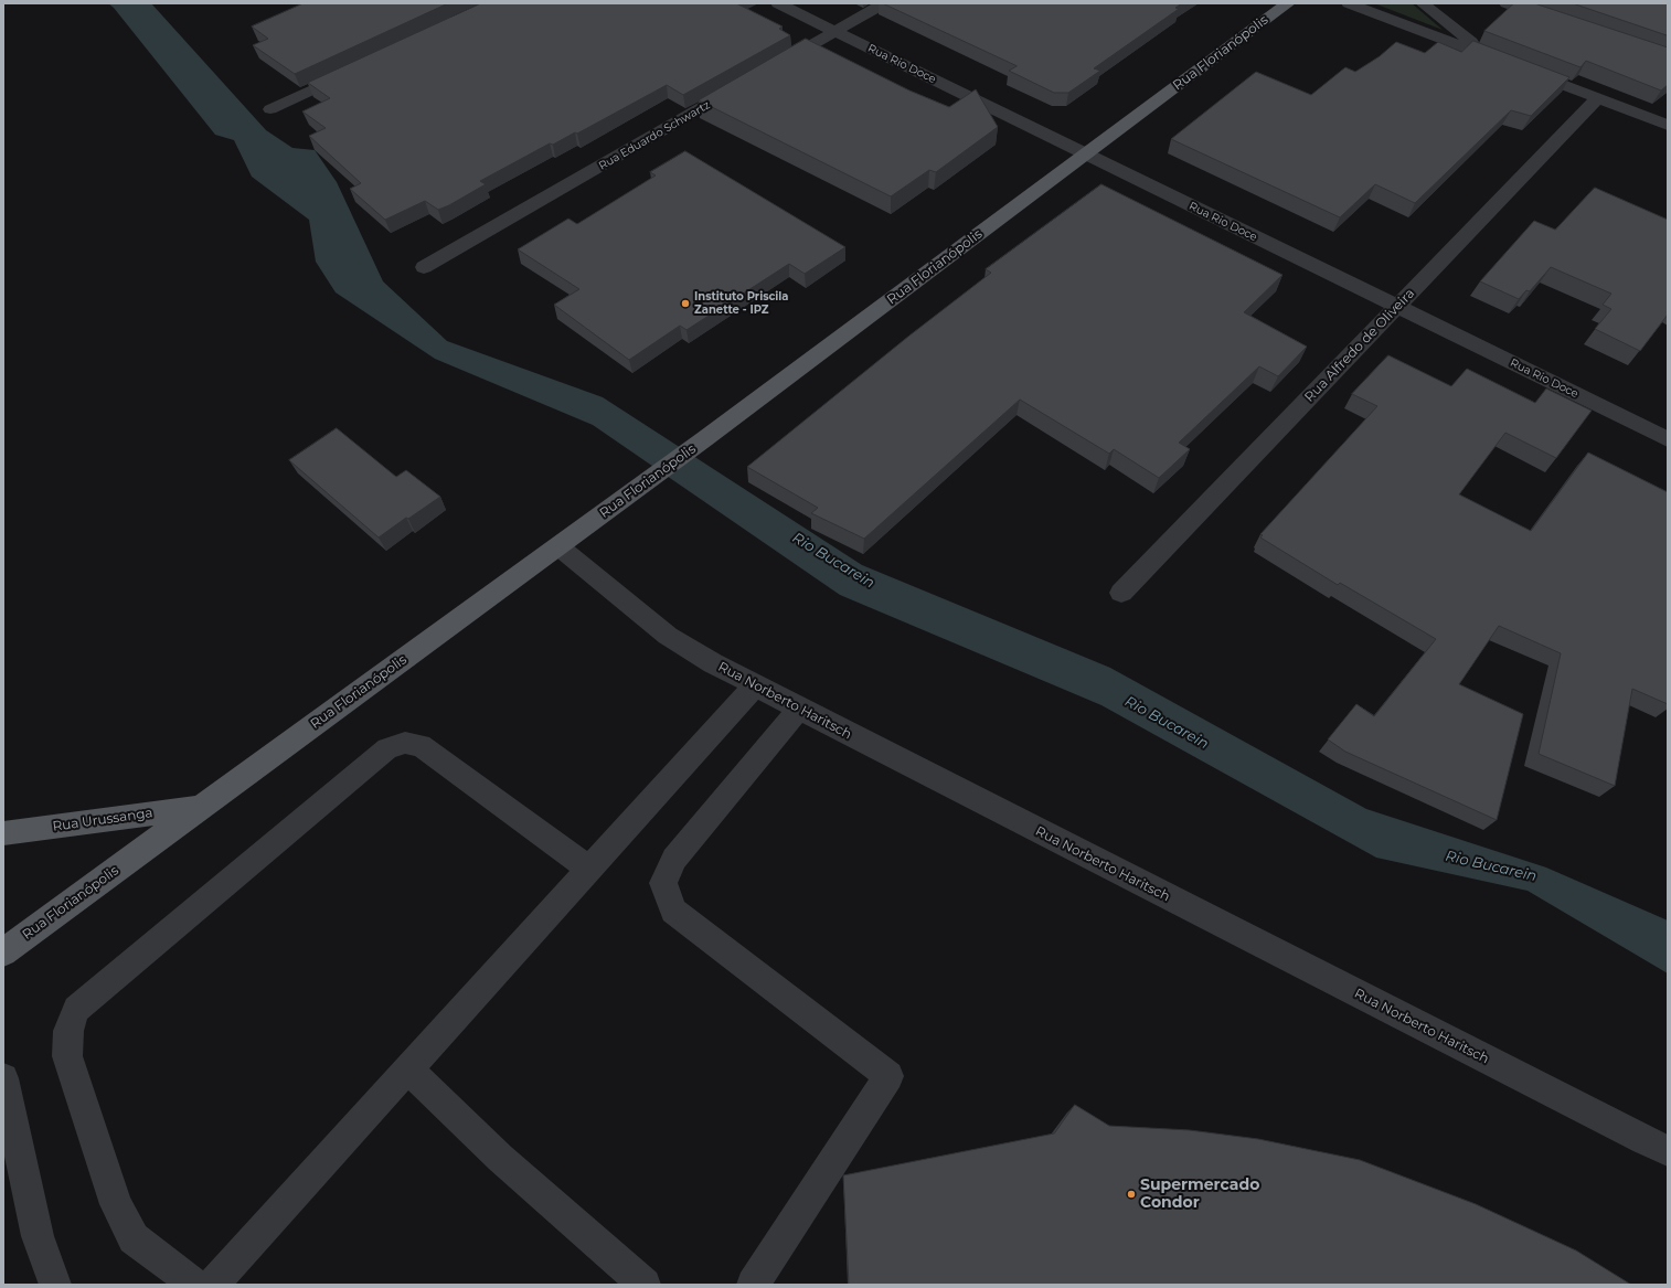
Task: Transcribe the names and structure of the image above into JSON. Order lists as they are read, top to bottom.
{
  "streets": {
    "main road": ["Rua Florianópolis", "Rua Urussanga"],
    "street": [
      "Rua Rio Doce",
      "Rua Eduardo Schwartz",
      "Rua Alfredo de Oliveira",
      "Rua Norberto Haritsch"
    ]
  },
  "crossings": [
    ["Rua Florianópolis", "Rua Rio Doce"],
    ["Rua Florianópolis", "Rua Norberto Haritsch"],
    ["Rua Florianópolis", "Rua Urussanga"],
    ["Rua Rio Doce", "Rua Alfredo de Oliveira"]
  ],
  "water": ["Rio Bucarein"],
  "places": ["Instituto Priscila Zanette - IPZ", "Supermercado Condor"]
}
